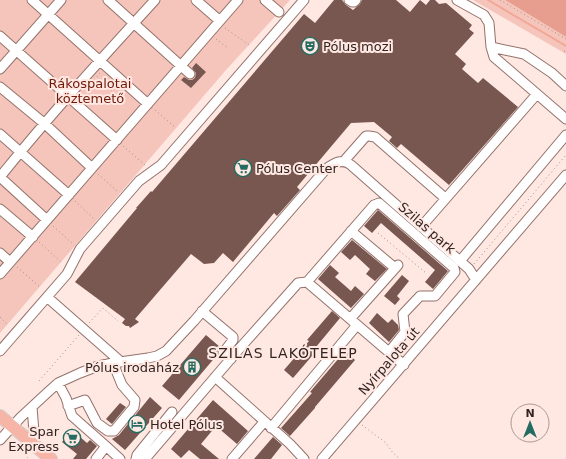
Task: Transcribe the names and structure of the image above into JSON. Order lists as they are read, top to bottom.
{
  "streets": {
    "street": ["Szilas park", "Nyírpalota út"]
  },
  "districts": ["SZILAS LAKÓTELEP"],
  "parks": ["Rákospalotai köztemető"],
  "places": {
    "theatre": ["Pólus mozi"],
    "supermarket": ["Pólus Center", "Spar Express"],
    "building": ["Pólus irodaház"],
    "hotel": ["Hotel Pólus"]
  },
  "north": "top"
}
